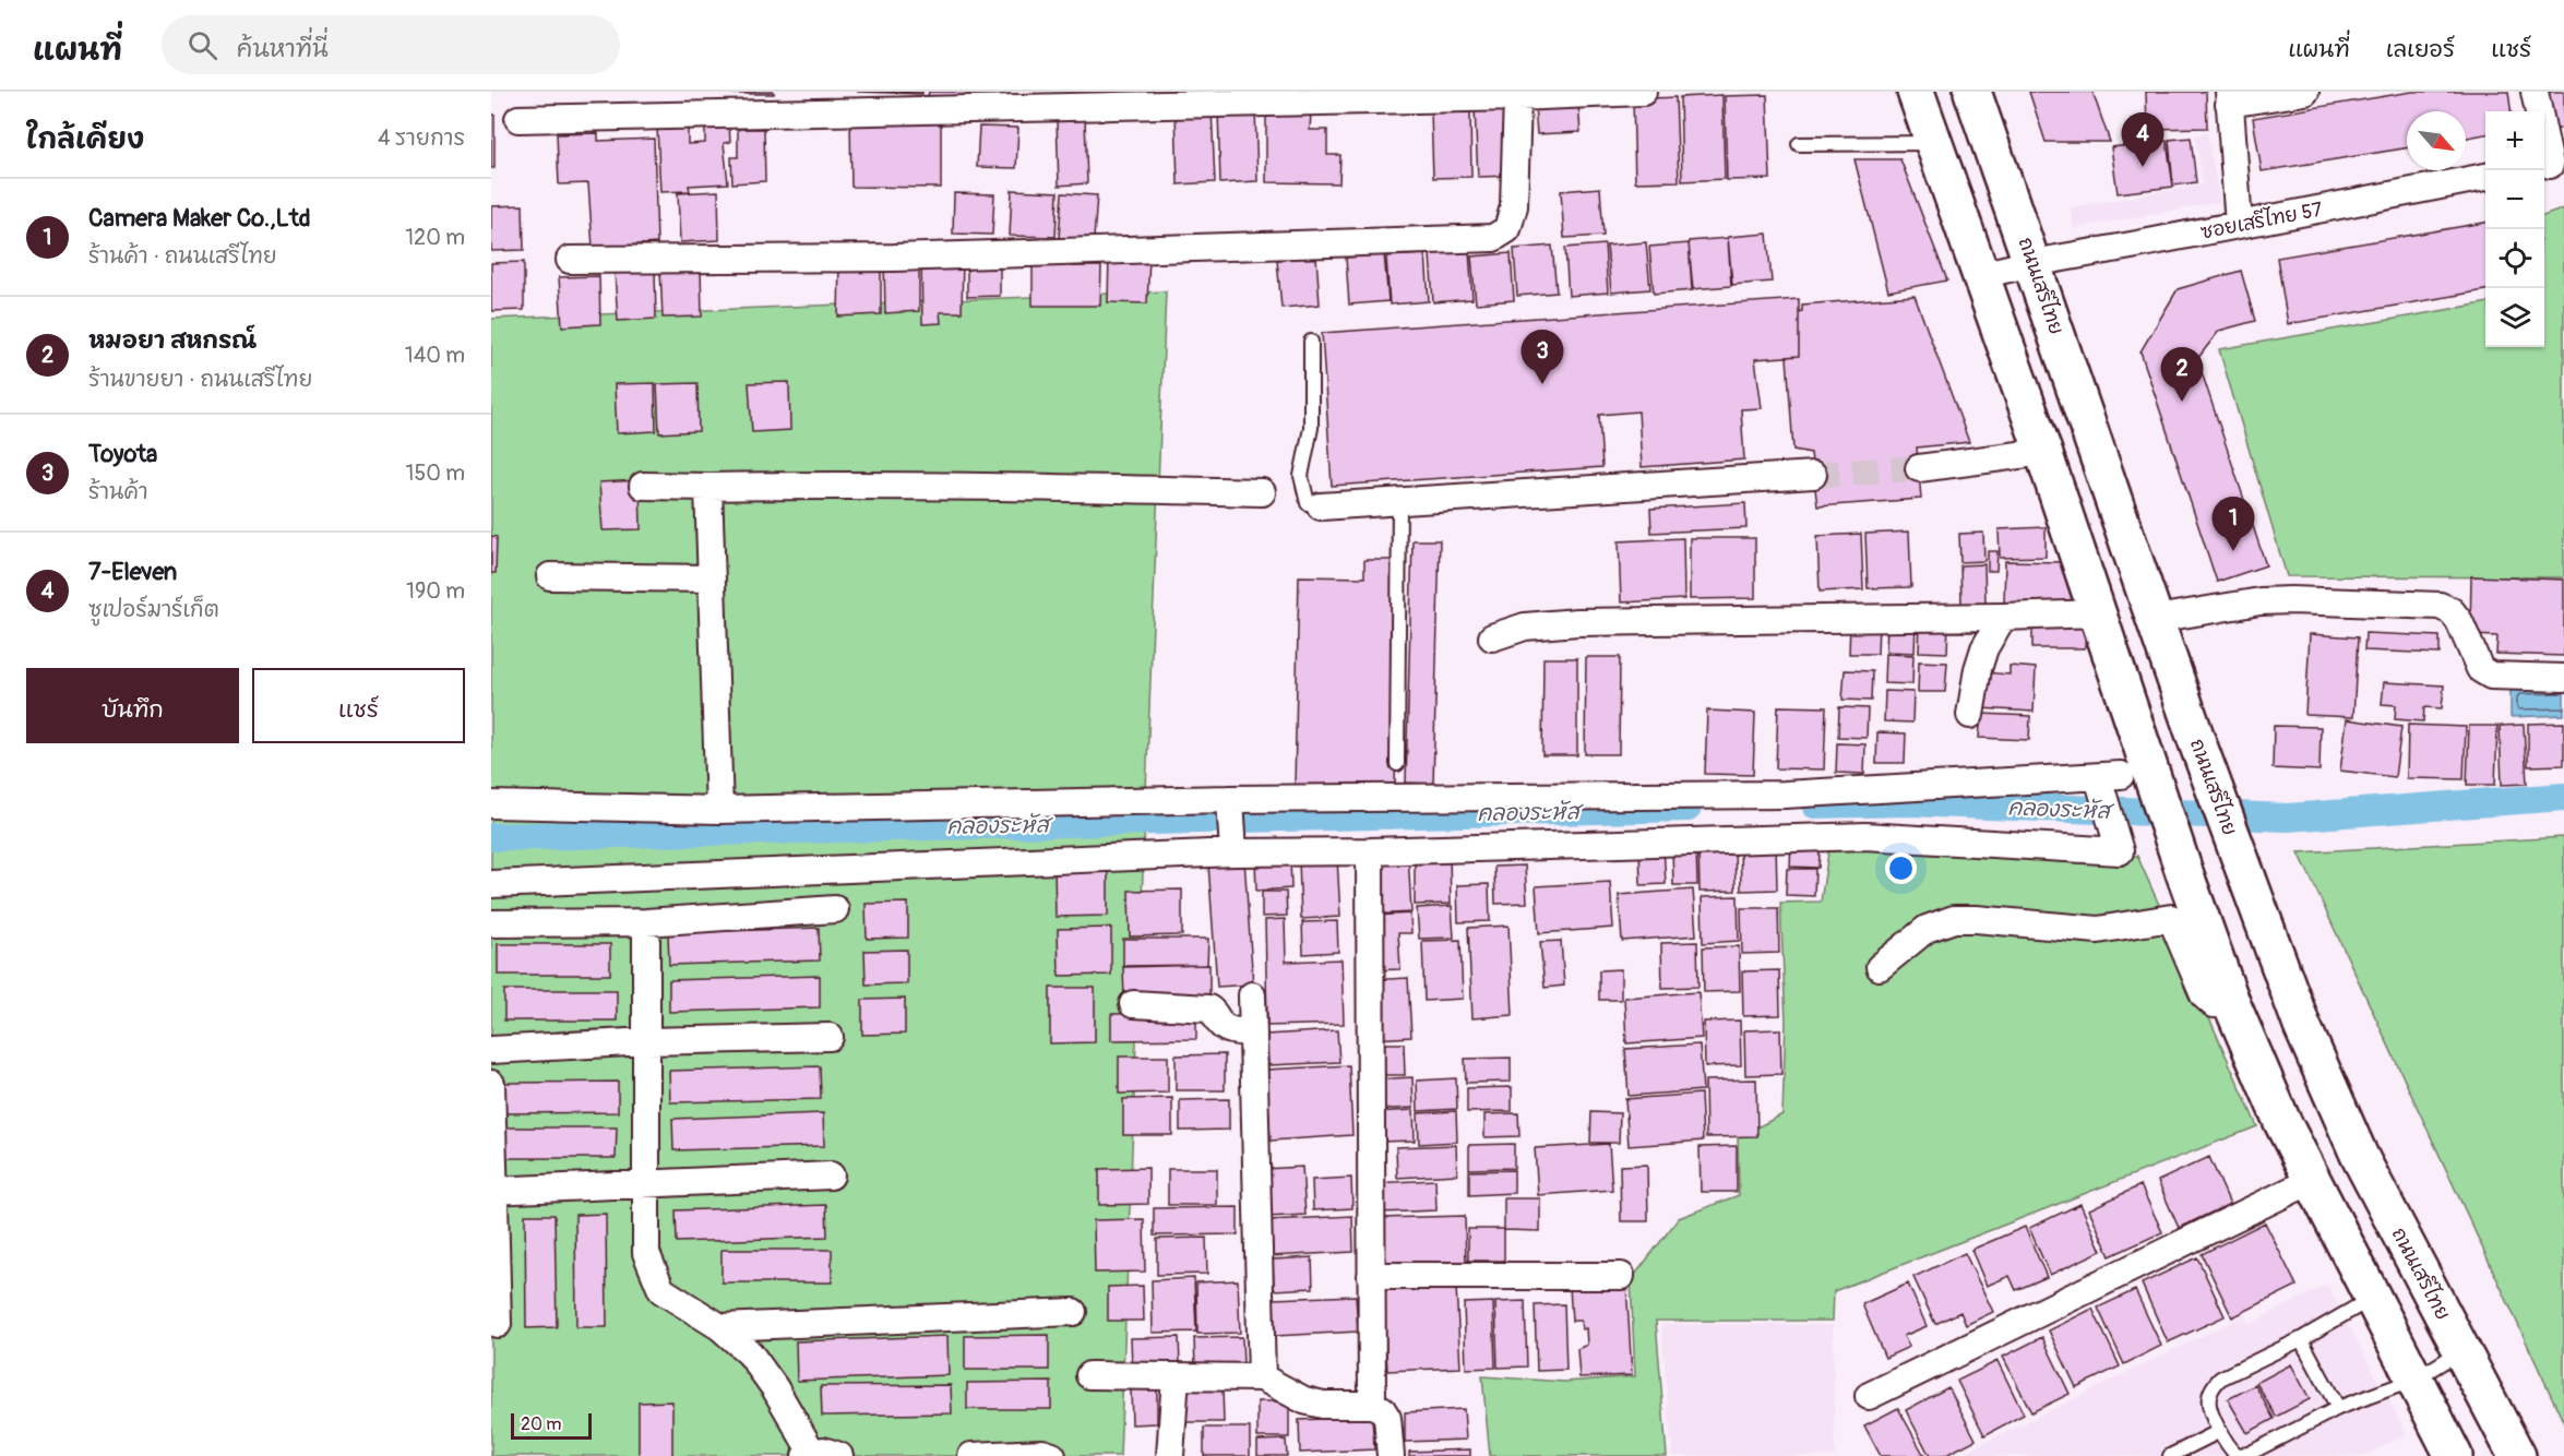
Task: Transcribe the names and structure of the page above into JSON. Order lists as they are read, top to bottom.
{
  "streets": {
    "main road": ["ถนนเสรีไทย"],
    "street": ["ซอยเสรีไทย 57"]
  },
  "crossings": [
    ["ซอยเสรีไทย 57", "ถนนเสรีไทย"]
  ],
  "water": ["คลองระหัส"],
  "scale_bar": "20 m",
  "north": "bottom right",
  "page": {
    "header": "แผนที่",
    "search": "ค้นหาที่นี่",
    "nav": ["แผนที่", "เลเยอร์", "แชร์"],
    "heading": ["ใกล้เคียง", "4 รายการ"],
    "map_buttons": ["+", "−"],
    "pins": [
      "4",
      "3",
      "2",
      "1"
    ],
    "list": [
      {
        "mark": "1",
        "name": "Camera Maker Co.,Ltd",
        "note": "ร้านค้า · ถนนเสรีไทย",
        "value": "120 m"
      },
      {
        "mark": "2",
        "name": "หมอยา สหกรณ์",
        "note": "ร้านขายยา · ถนนเสรีไทย",
        "value": "140 m"
      },
      {
        "mark": "3",
        "name": "Toyota",
        "note": "ร้านค้า",
        "value": "150 m"
      },
      {
        "mark": "4",
        "name": "7-Eleven",
        "note": "ซูเปอร์มาร์เก็ต",
        "value": "190 m"
      }
    ],
    "buttons": ["บันทึก", "แชร์"],
    "scale": "20 m"
  }
}
